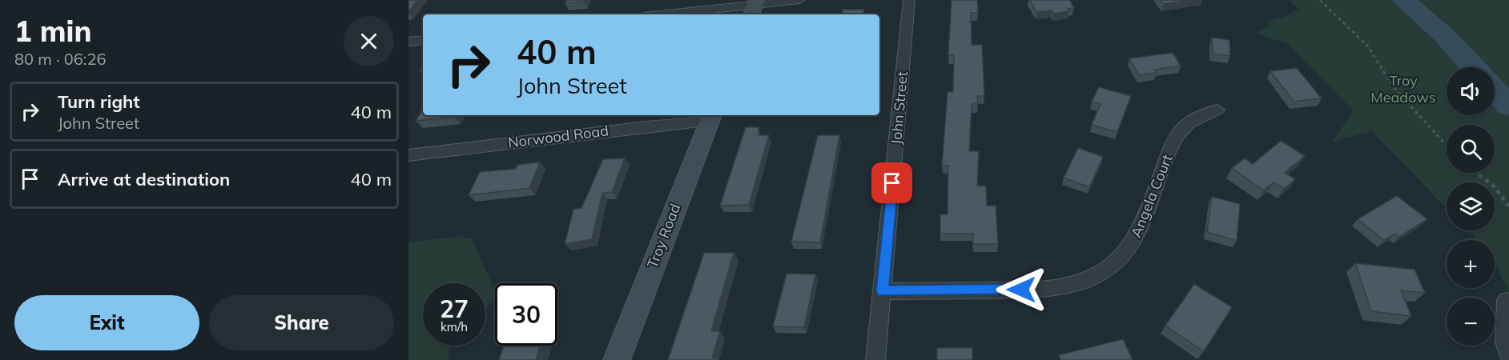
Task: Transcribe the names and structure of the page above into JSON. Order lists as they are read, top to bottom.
{
  "streets": {
    "street": [
      "John Street",
      "Norwood Road",
      "Angela Court",
      "Troy Road"
    ]
  },
  "crossings": [
    ["John Street", "Angela Court"],
    ["Norwood Road", "Troy Road"]
  ],
  "parks": ["Troy Meadows"],
  "page": {
    "heading": ["1 min", "80 m · 06:26"],
    "turn": ["40 m", "John Street"],
    "map_buttons": ["+", "−"],
    "list": [
      {
        "name": "Turn right",
        "note": "John Street",
        "value": "40 m"
      },
      {
        "name": "Arrive at destination",
        "value": "40 m"
      }
    ],
    "speed": "27 km/h",
    "limit": "30",
    "buttons": ["Exit", "Share"]
  }
}
